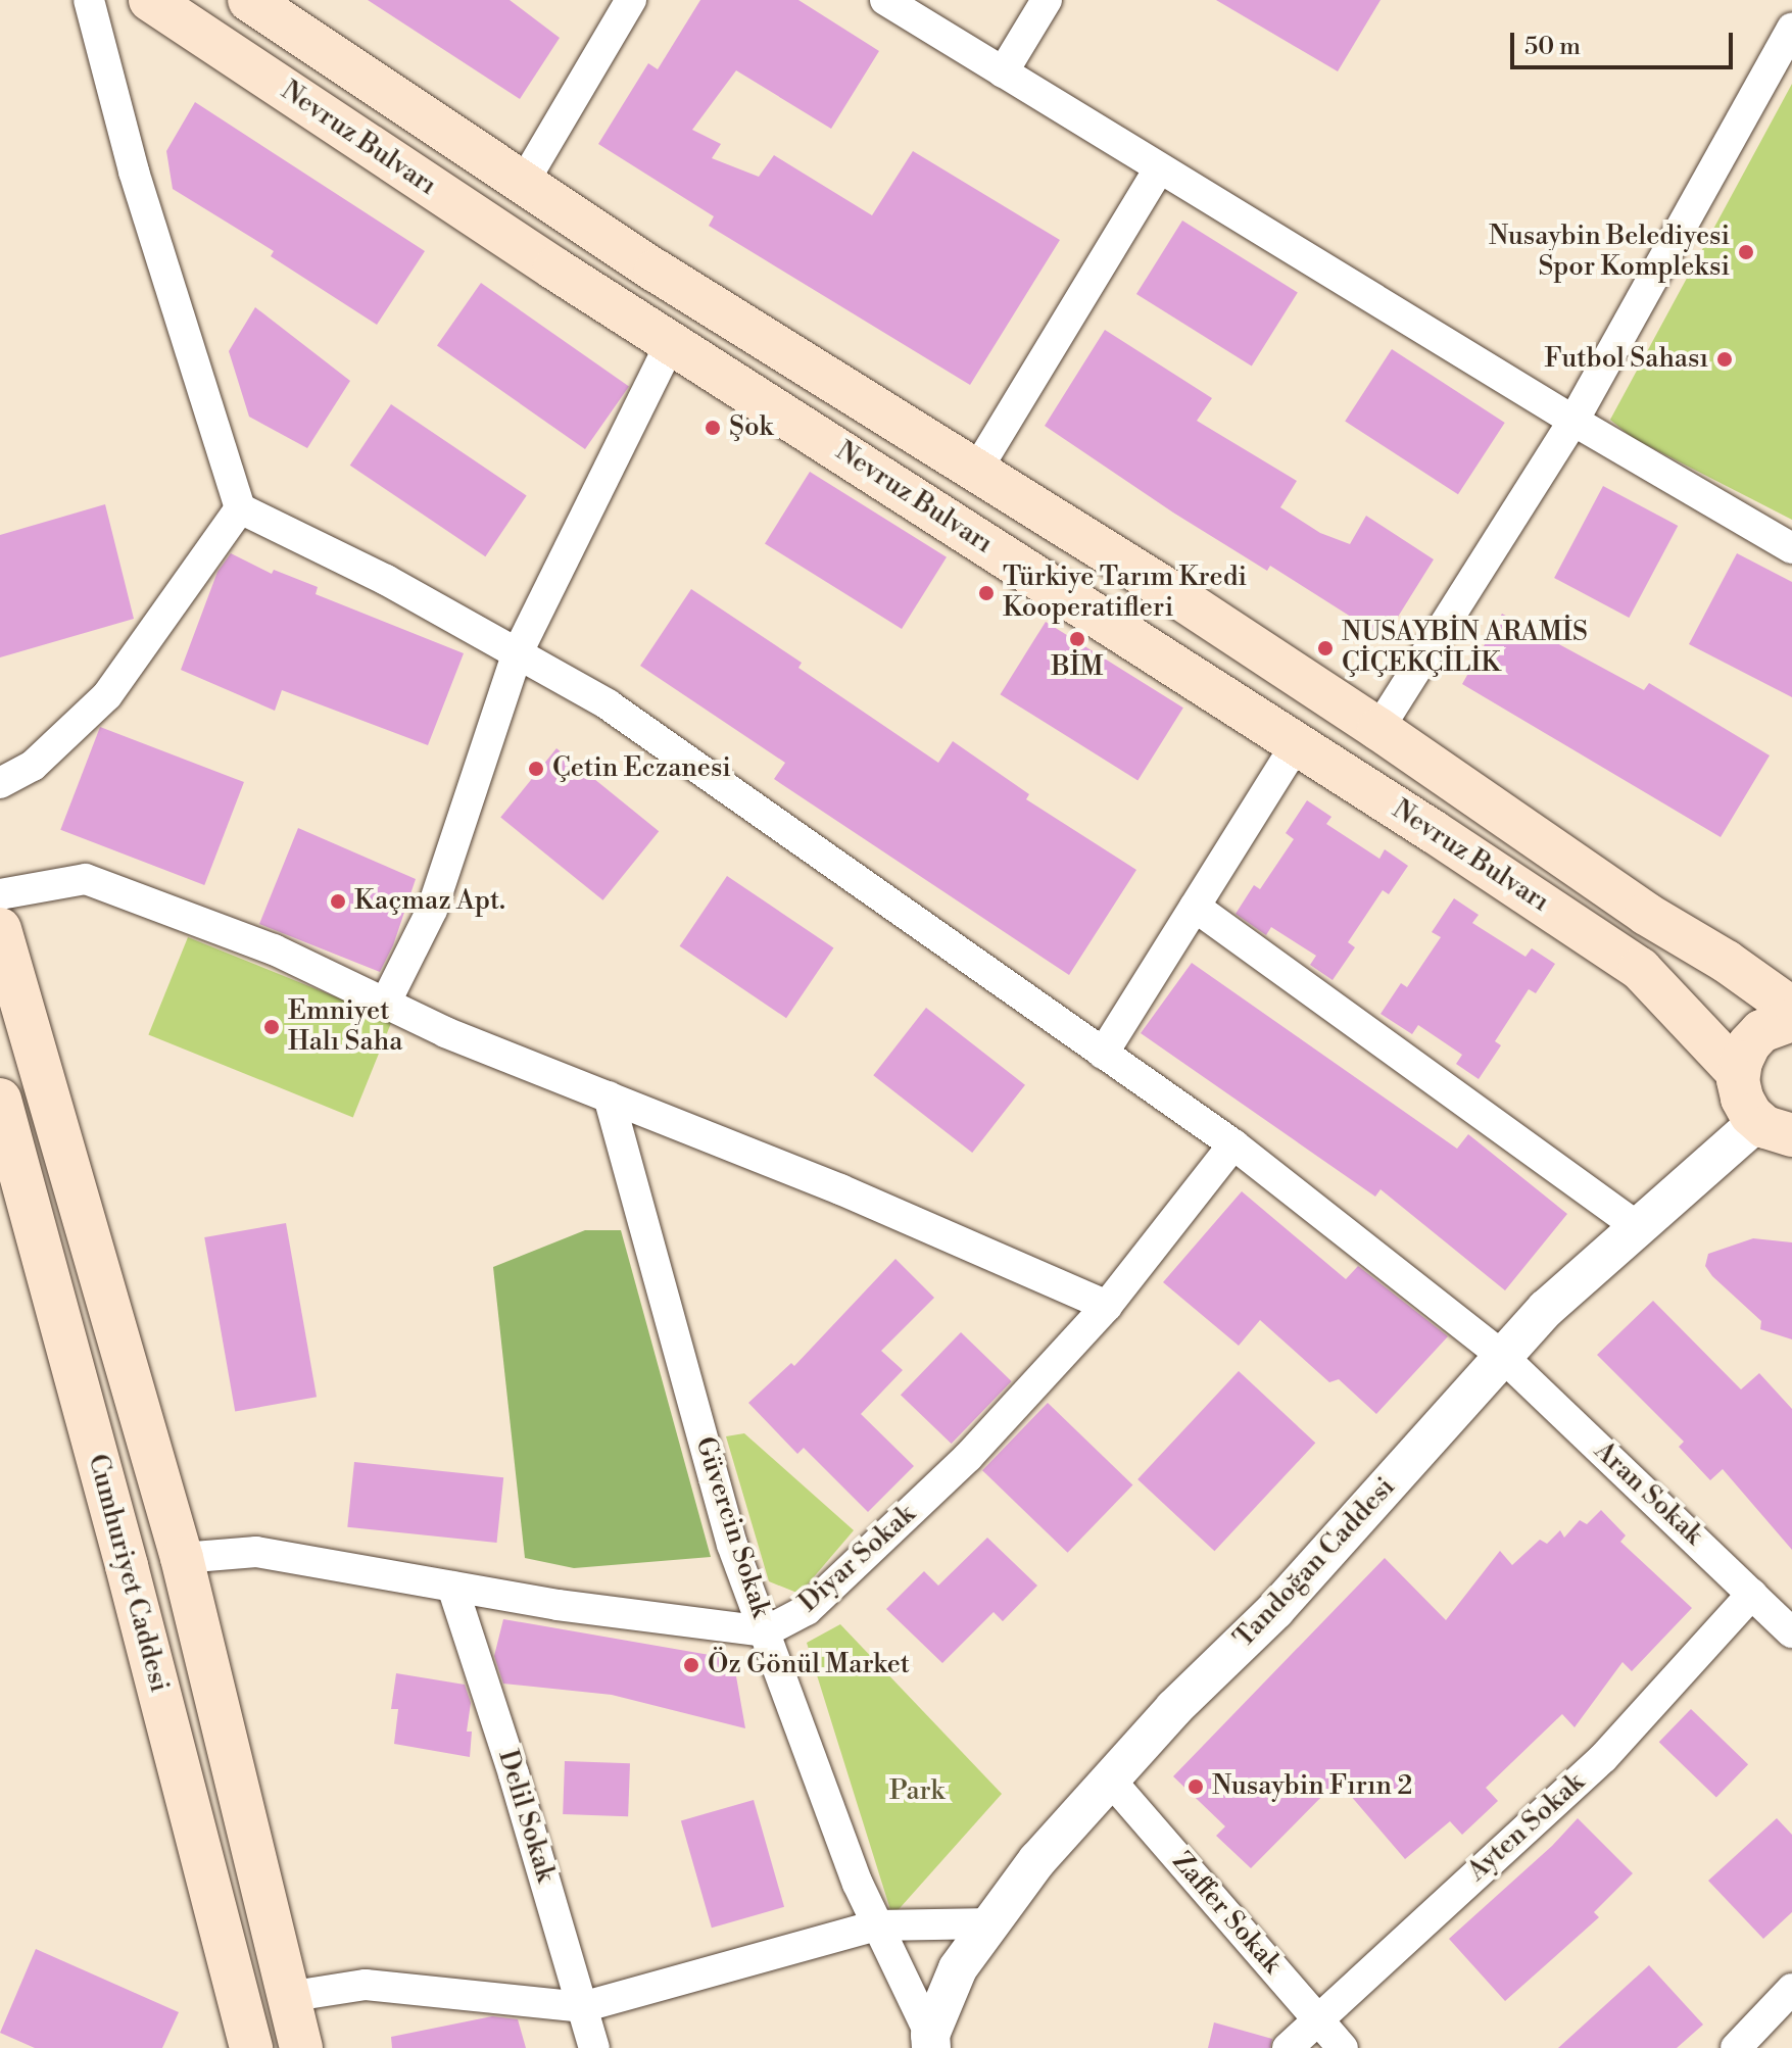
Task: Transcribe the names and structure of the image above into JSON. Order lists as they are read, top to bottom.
{
  "streets": {
    "main road": ["Nevruz Bulvarı", "Cumhuriyet Caddesi"],
    "street": [
      "Aran Sokak",
      "Güvercin Sokak",
      "Diyar Sokak",
      "Tandoğan Caddesi",
      "Delil Sokak",
      "Ayten Sokak",
      "Zaffer Sokak"
    ]
  },
  "crossings": [
    ["Aran Sokak", "Diyar Sokak"],
    ["Aran Sokak", "Tandoğan Caddesi"],
    ["Aran Sokak", "Ayten Sokak"],
    ["Güvercin Sokak", "Diyar Sokak"],
    ["Güvercin Sokak", "Tandoğan Caddesi"],
    ["Tandoğan Caddesi", "Zaffer Sokak"],
    ["Ayten Sokak", "Zaffer Sokak"]
  ],
  "parks": ["Park"],
  "places": [
    "Nusaybin Belediyesi Spor Kompleksi",
    "Futbol Sahası",
    "Şok",
    "Türkiye Tarım Kredi Kooperatifleri",
    "BİM",
    "NUSAYBİN ARAMİS ÇİÇEKÇİLİK",
    "Çetin Eczanesi",
    "Kaçmaz Apt.",
    "Emniyet Halı Saha",
    "Öz Gönül Market",
    "Nusaybin Fırın 2"
  ],
  "scale_bar": "50 m"
}
